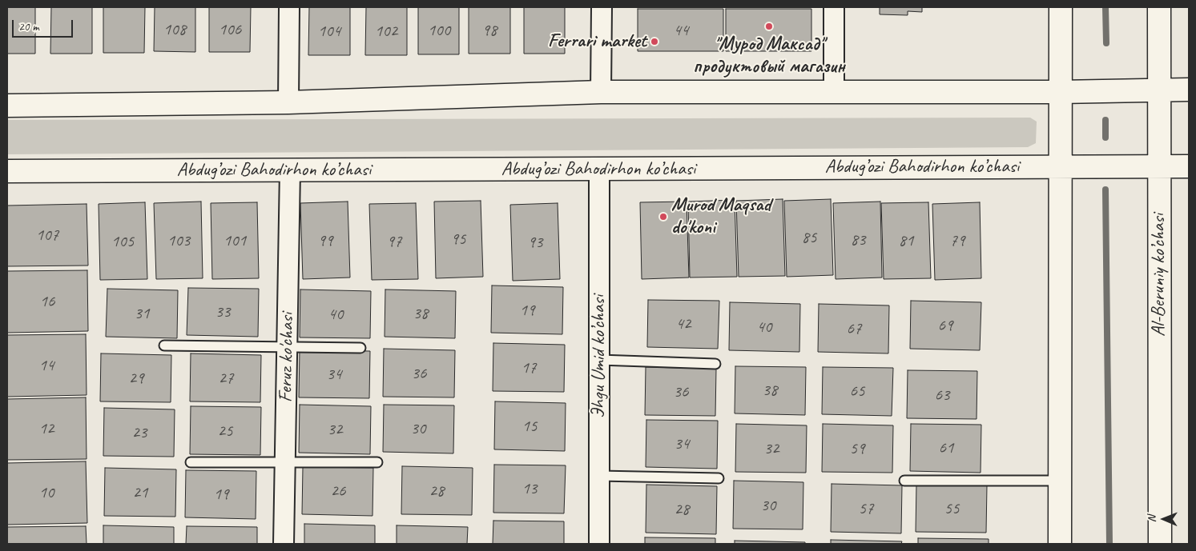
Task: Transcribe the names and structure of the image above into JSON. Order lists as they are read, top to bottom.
{
  "streets": {
    "main road": ["Abdug’ozi Bahodirhon ko’chasi", "Al-Beruniy ko’chasi"],
    "street": ["Эhgu Umid ko’chasi", "Feruz ko'chasi"]
  },
  "crossings": [
    ["Abdug’ozi Bahodirhon ko’chasi", "Al-Beruniy ko’chasi"],
    ["Abdug’ozi Bahodirhon ko’chasi", "Эhgu Umid ko’chasi"],
    ["Abdug’ozi Bahodirhon ko’chasi", "Feruz ko'chasi"]
  ],
  "places": ["\"Мурод Максад\" продуктовый магазин", "Ferrari market", "Murod Maqsad do'koni"],
  "house_numbers": [
    "108",
    "106",
    "100",
    "98",
    "44",
    "104",
    "102",
    "107",
    "85",
    "95",
    "83",
    "103",
    "101",
    "99",
    "81",
    "79",
    "105",
    "97",
    "93",
    "16",
    "19",
    "33",
    "31",
    "38",
    "40",
    "42",
    "69",
    "40",
    "67",
    "14",
    "17",
    "36",
    "34",
    "29",
    "27",
    "38",
    "65",
    "36",
    "63",
    "15",
    "12",
    "30",
    "32",
    "25",
    "23",
    "34",
    "61",
    "32",
    "59",
    "13",
    "26",
    "28",
    "10",
    "21",
    "19",
    "30",
    "57",
    "55",
    "28"
  ],
  "scale_bar": "20 m",
  "north": "left"
}
